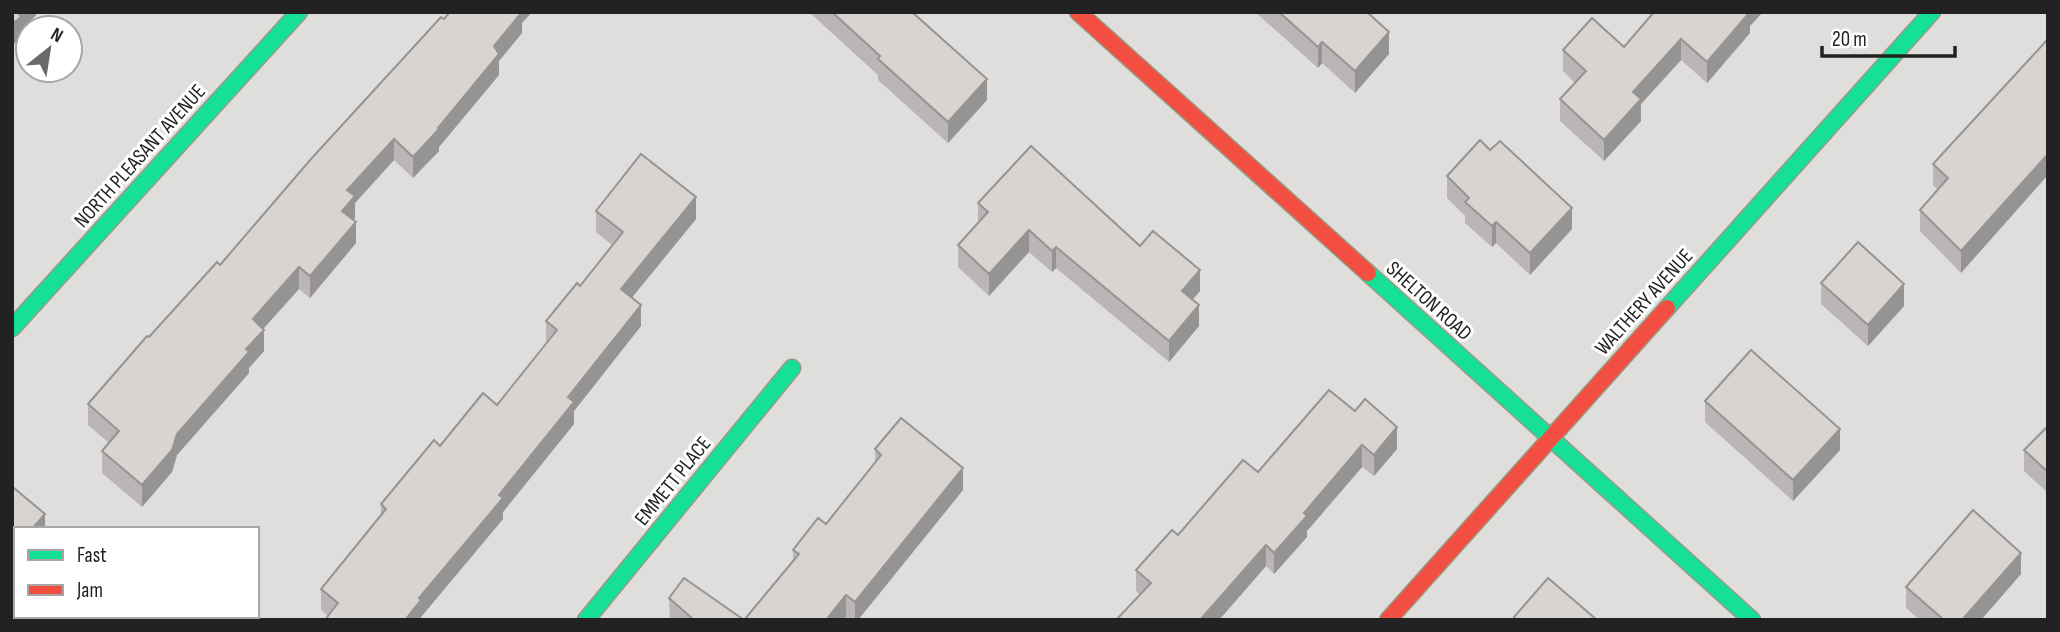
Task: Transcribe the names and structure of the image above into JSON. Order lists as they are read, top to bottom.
{
  "streets": {
    "street": [
      "NORTH PLEASANT AVENUE",
      "SHELTON ROAD",
      "WALTHERY AVENUE",
      "EMMETT PLACE"
    ]
  },
  "crossings": [
    ["SHELTON ROAD", "WALTHERY AVENUE"]
  ],
  "legend": ["Fast", "Jam"],
  "scale_bar": "20 m",
  "north": "top right"
}
